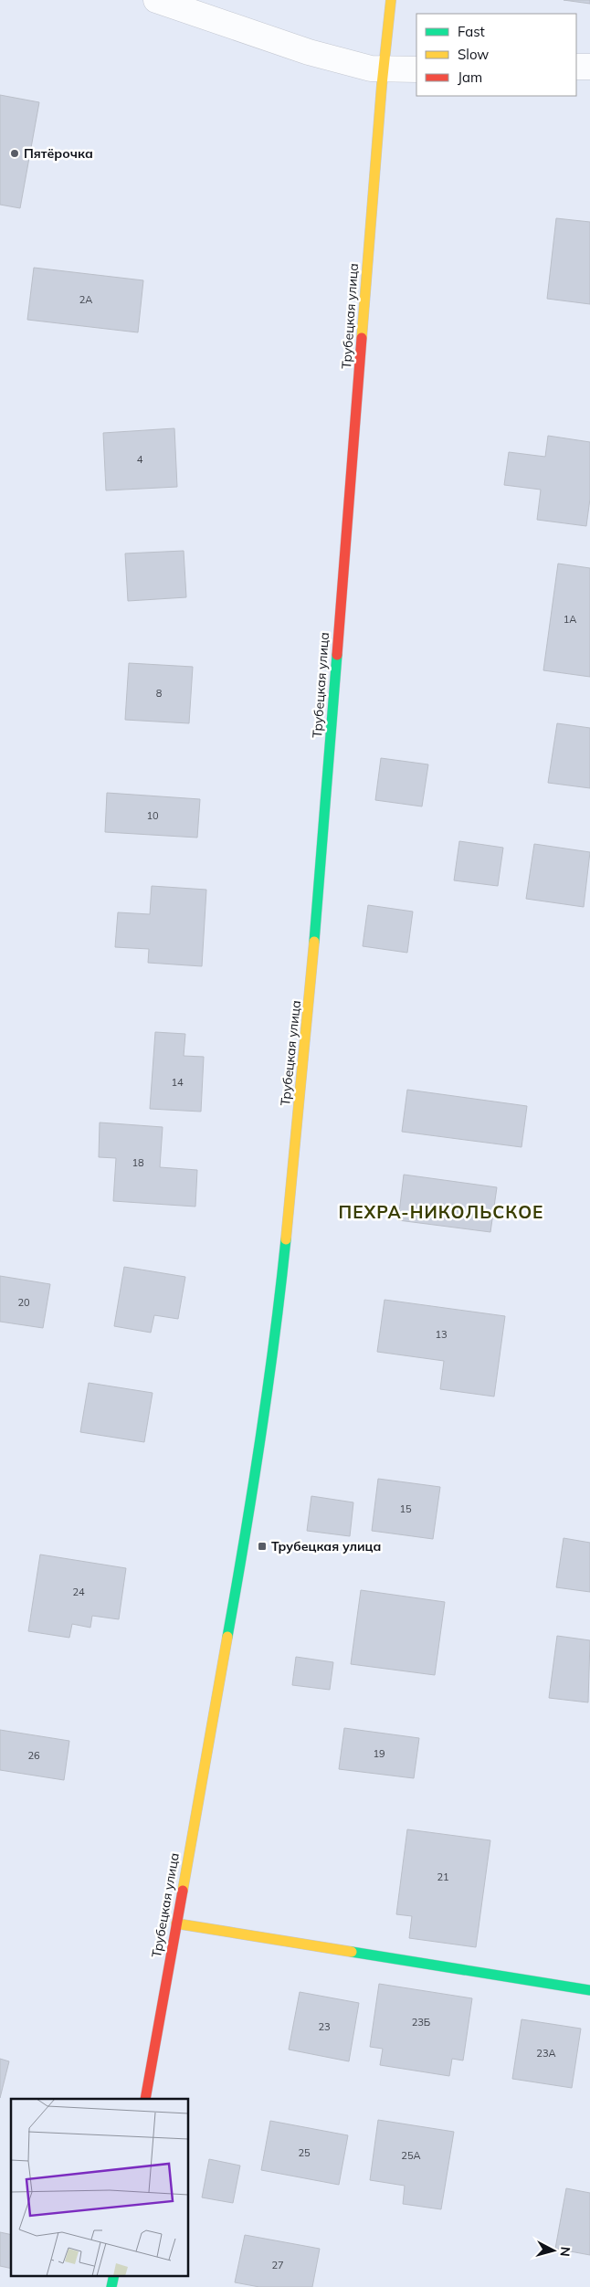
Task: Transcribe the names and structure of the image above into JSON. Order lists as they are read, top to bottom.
{
  "streets": {
    "main road": ["Трубецкая улица"]
  },
  "districts": ["ПЕХРА-НИКОЛЬСКОЕ"],
  "places": {
    "other": ["Пятёрочка"],
    "transit": ["Трубецкая улица"]
  },
  "house_numbers": [
    "2А",
    "4",
    "1А",
    "8",
    "10",
    "14",
    "18",
    "20",
    "13",
    "15",
    "24",
    "19",
    "26",
    "21",
    "23Б",
    "23",
    "23А",
    "25",
    "25А",
    "27"
  ],
  "legend": ["Fast", "Slow", "Jam"],
  "north": "right"
}
